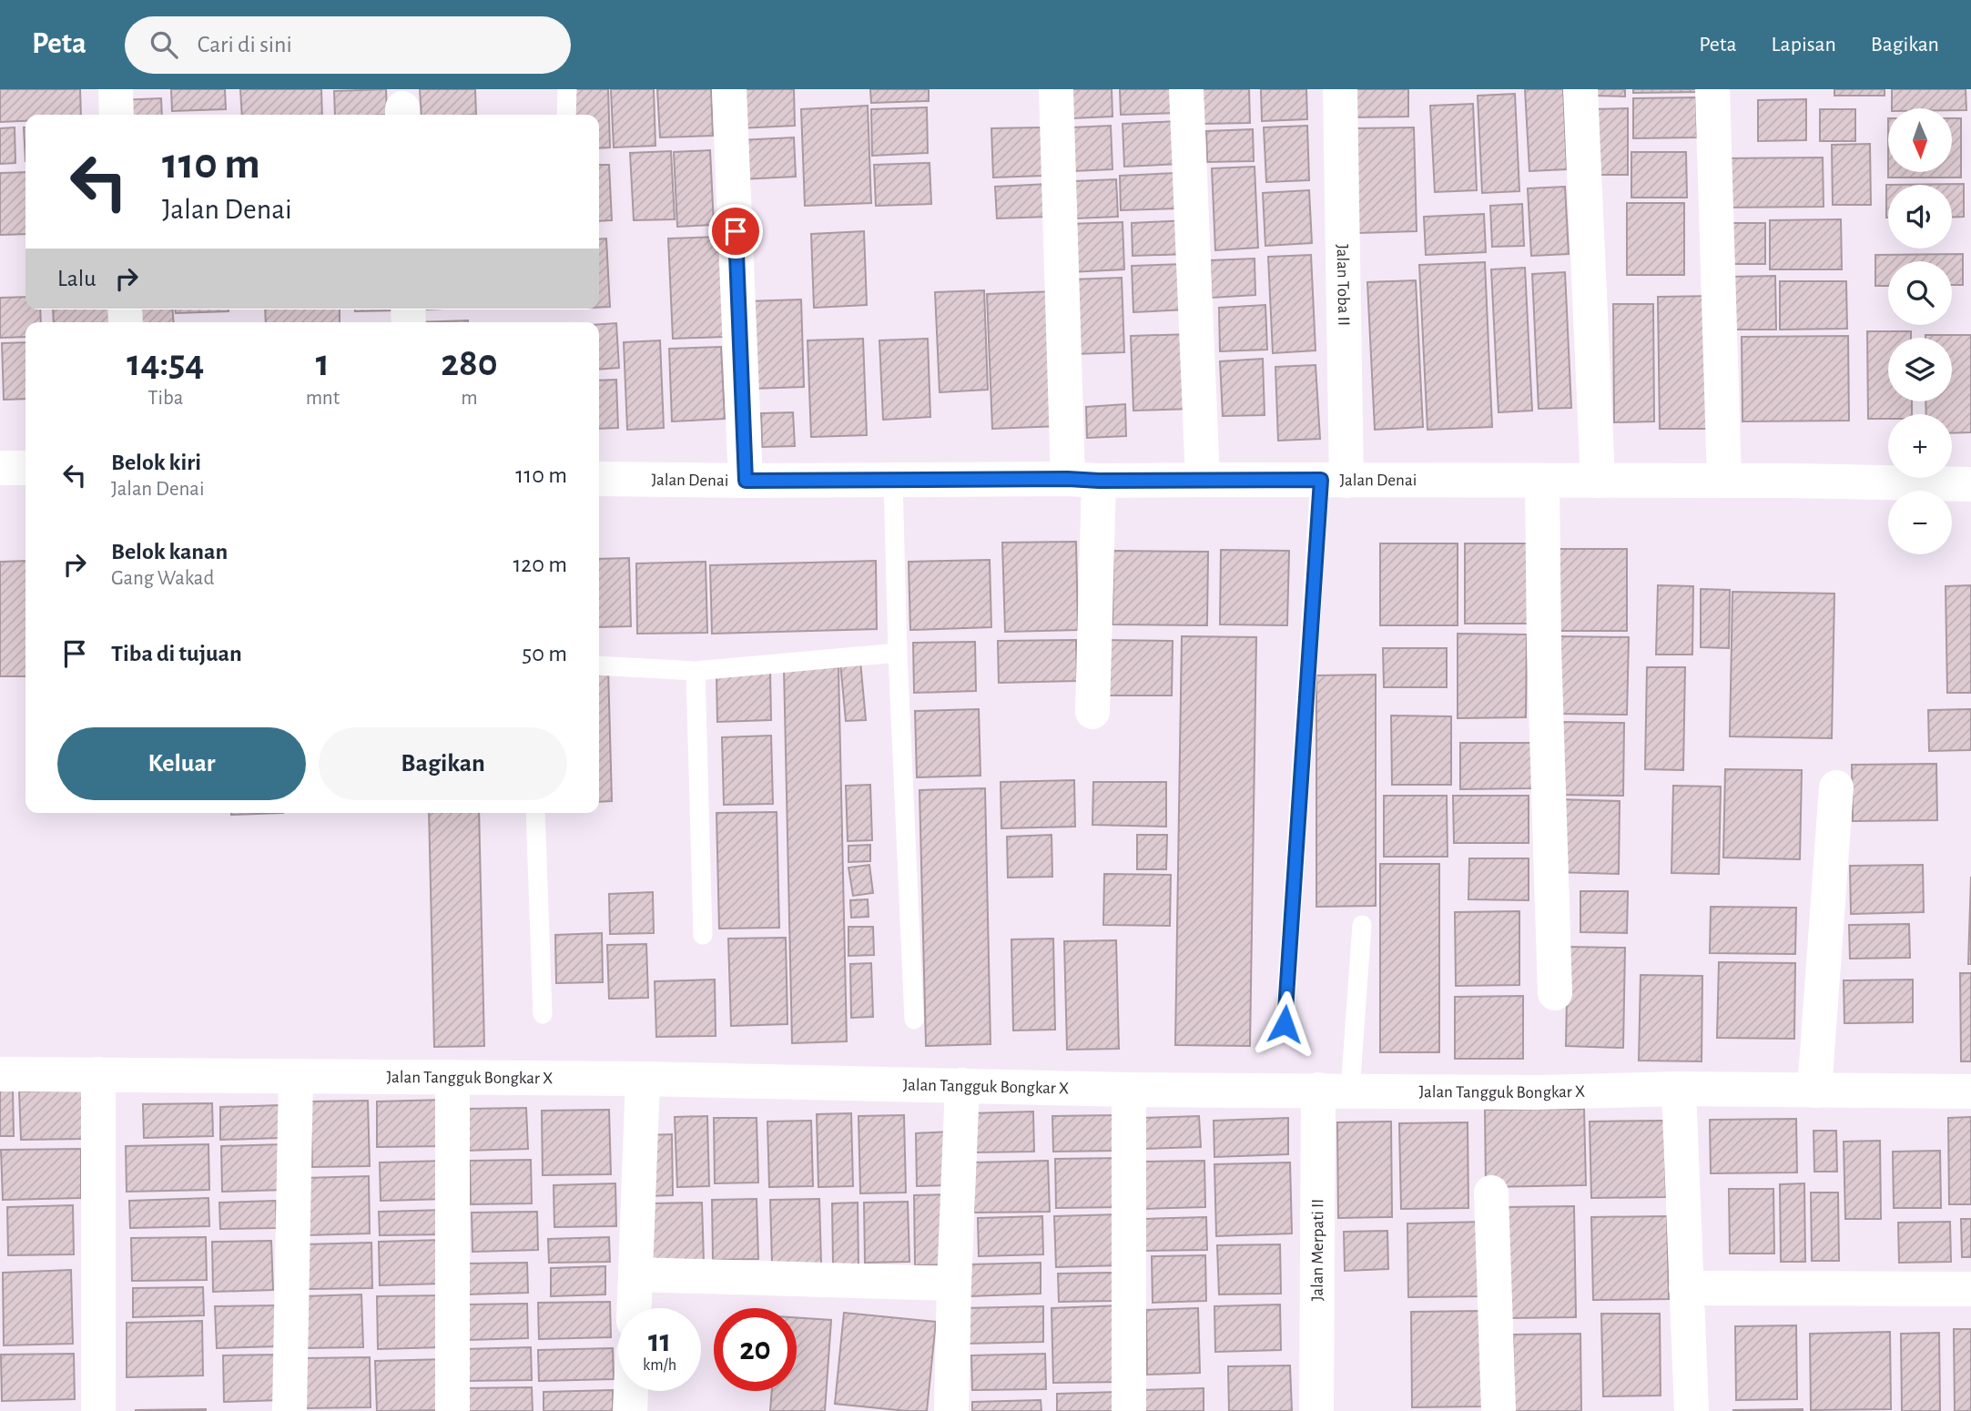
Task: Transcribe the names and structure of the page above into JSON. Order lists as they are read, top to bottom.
{
  "streets": {
    "street": [
      "Jalan Toba II",
      "Jalan Denai",
      "Jalan Tangguk Bongkar X",
      "Jalan Merpati II"
    ]
  },
  "crossings": [
    ["Jalan Toba II", "Jalan Denai"],
    ["Jalan Tangguk Bongkar X", "Jalan Merpati II"]
  ],
  "north": "bottom",
  "page": {
    "header": "Peta",
    "search": "Cari di sini",
    "nav": ["Peta", "Lapisan", "Bagikan"],
    "map_buttons": ["+", "−"],
    "turn": ["110 m", "Jalan Denai"],
    "then": "Lalu",
    "eta": [
      "14:54",
      "Tiba",
      "1",
      "mnt",
      "280",
      "m"
    ],
    "list": [
      {
        "name": "Belok kiri",
        "note": "Jalan Denai",
        "value": "110 m"
      },
      {
        "name": "Belok kanan",
        "note": "Gang Wakad",
        "value": "120 m"
      },
      {
        "name": "Tiba di tujuan",
        "value": "50 m"
      }
    ],
    "buttons": ["Keluar", "Bagikan"],
    "speed": "11 km/h",
    "limit": "20"
  }
}
